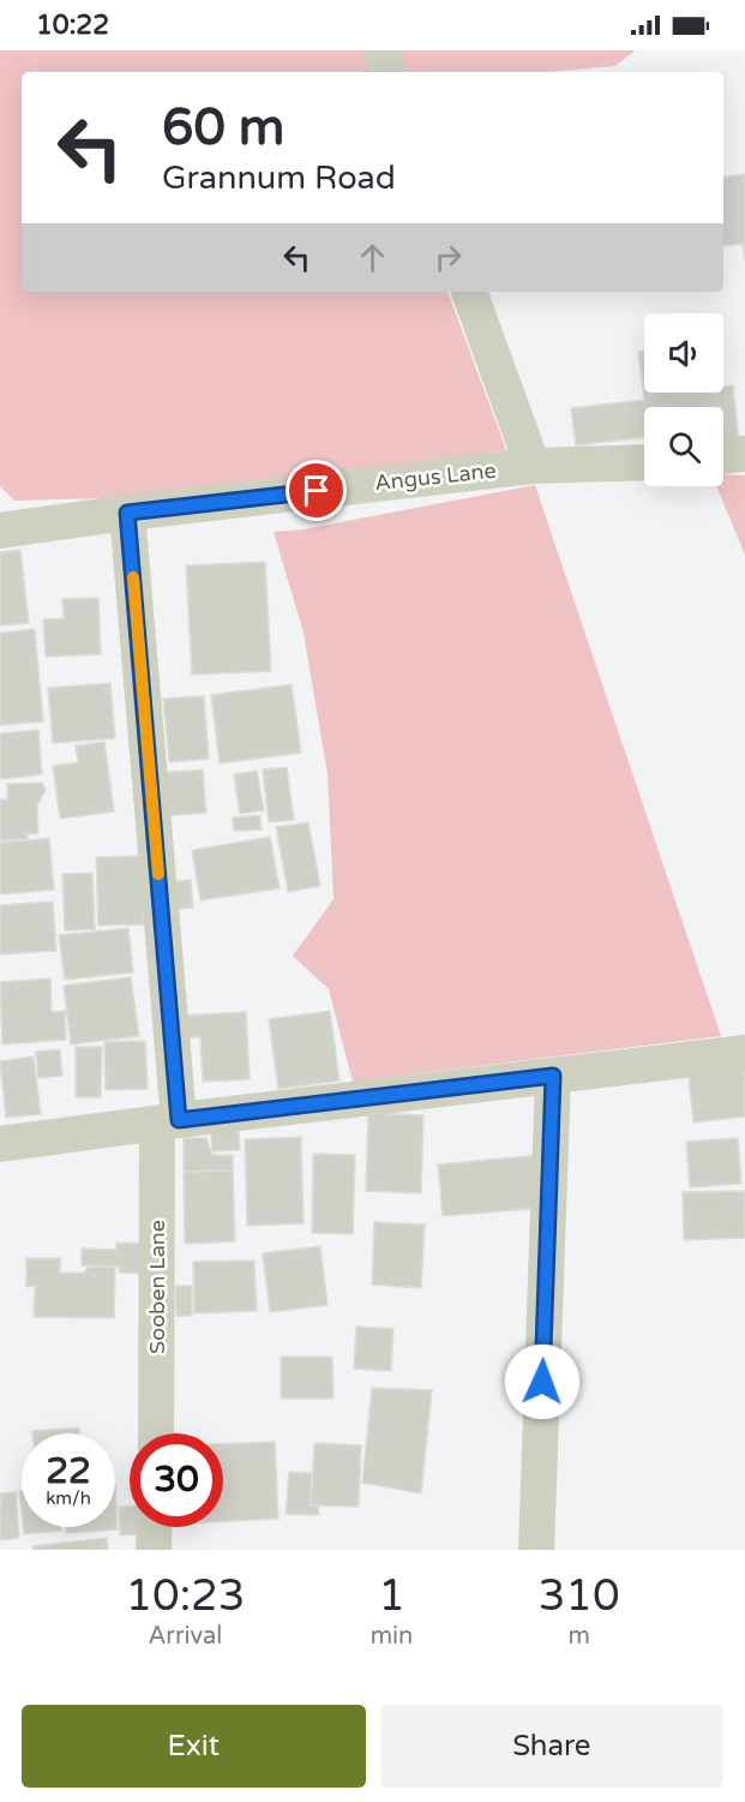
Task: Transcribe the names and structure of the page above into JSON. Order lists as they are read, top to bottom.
{
  "streets": {
    "street": ["Angus Lane", "Sooben Lane"]
  },
  "crossings": [
    ["Angus Lane", "Sooben Lane"]
  ],
  "page": {
    "status": "10:22",
    "turn": ["60 m", "Grannum Road"],
    "speed": "22 km/h",
    "limit": "30",
    "eta": [
      "10:23",
      "Arrival",
      "1",
      "min",
      "310",
      "m"
    ],
    "buttons": ["Exit", "Share"]
  }
}
